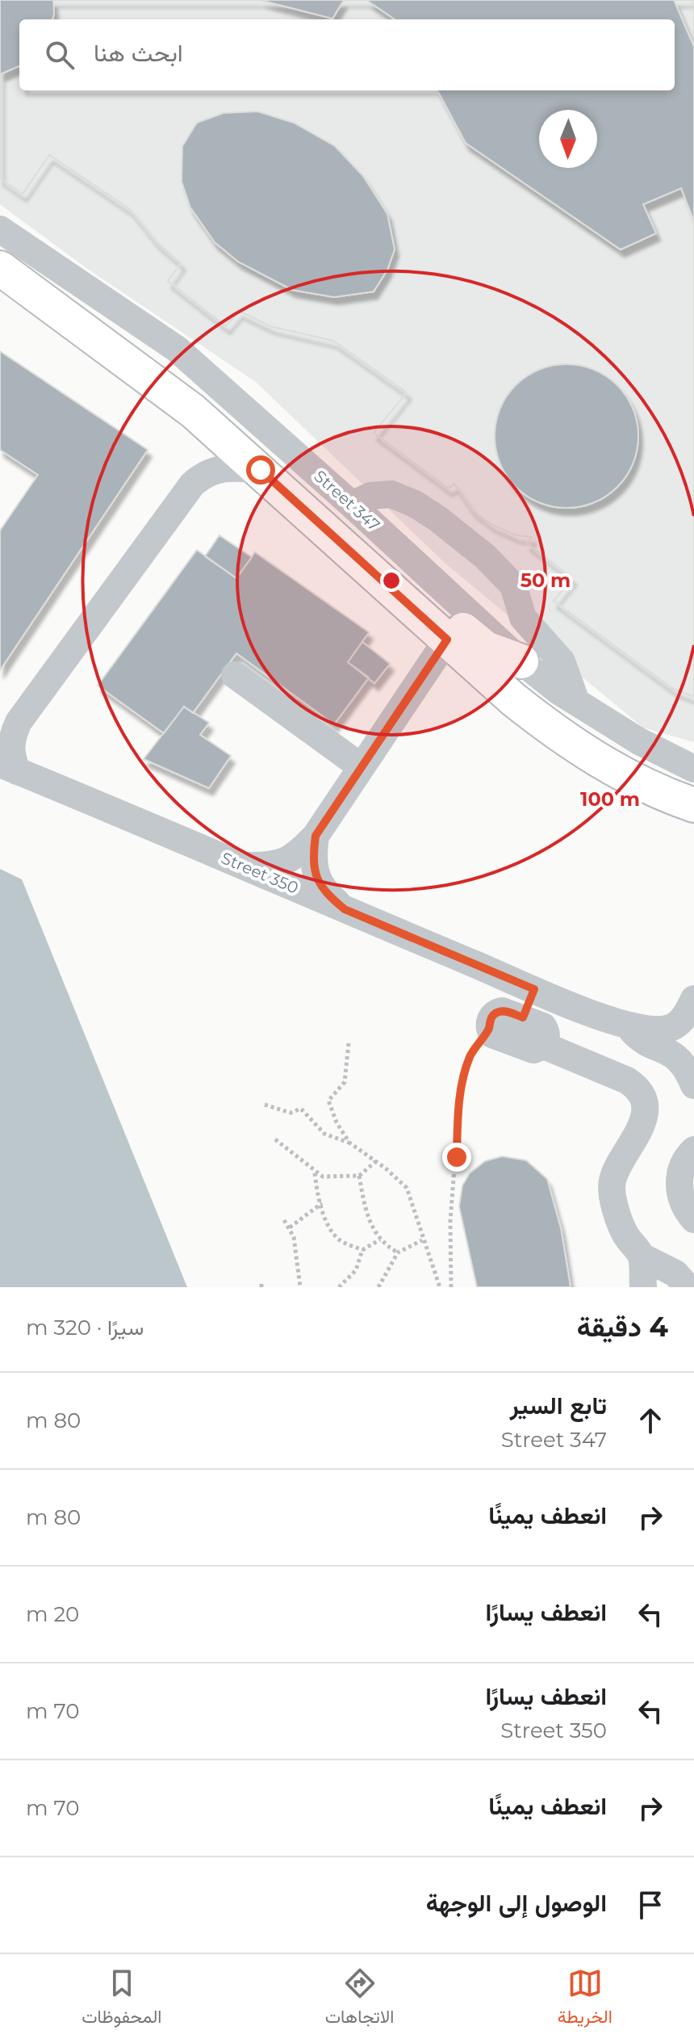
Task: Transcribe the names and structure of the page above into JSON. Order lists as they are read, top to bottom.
{
  "streets": {
    "street": ["Street 347", "Street 350"]
  },
  "north": "bottom",
  "page": {
    "search": "ابحث هنا",
    "heading": ["4 دقيقة", "سيرًا · 320 m"],
    "list": [
      ["تابع السير", "Street 347", "80 m"],
      ["انعطف يمينًا", "80 m"],
      ["انعطف يسارًا", "20 m"],
      ["انعطف يسارًا", "Street 350", "70 m"],
      ["انعطف يمينًا", "70 m"],
      "الوصول إلى الوجهة"
    ],
    "nav": ["الخريطة", "الاتجاهات", "المحفوظات"]
  },
  "rings": ["50 m", "100 m"]
}
